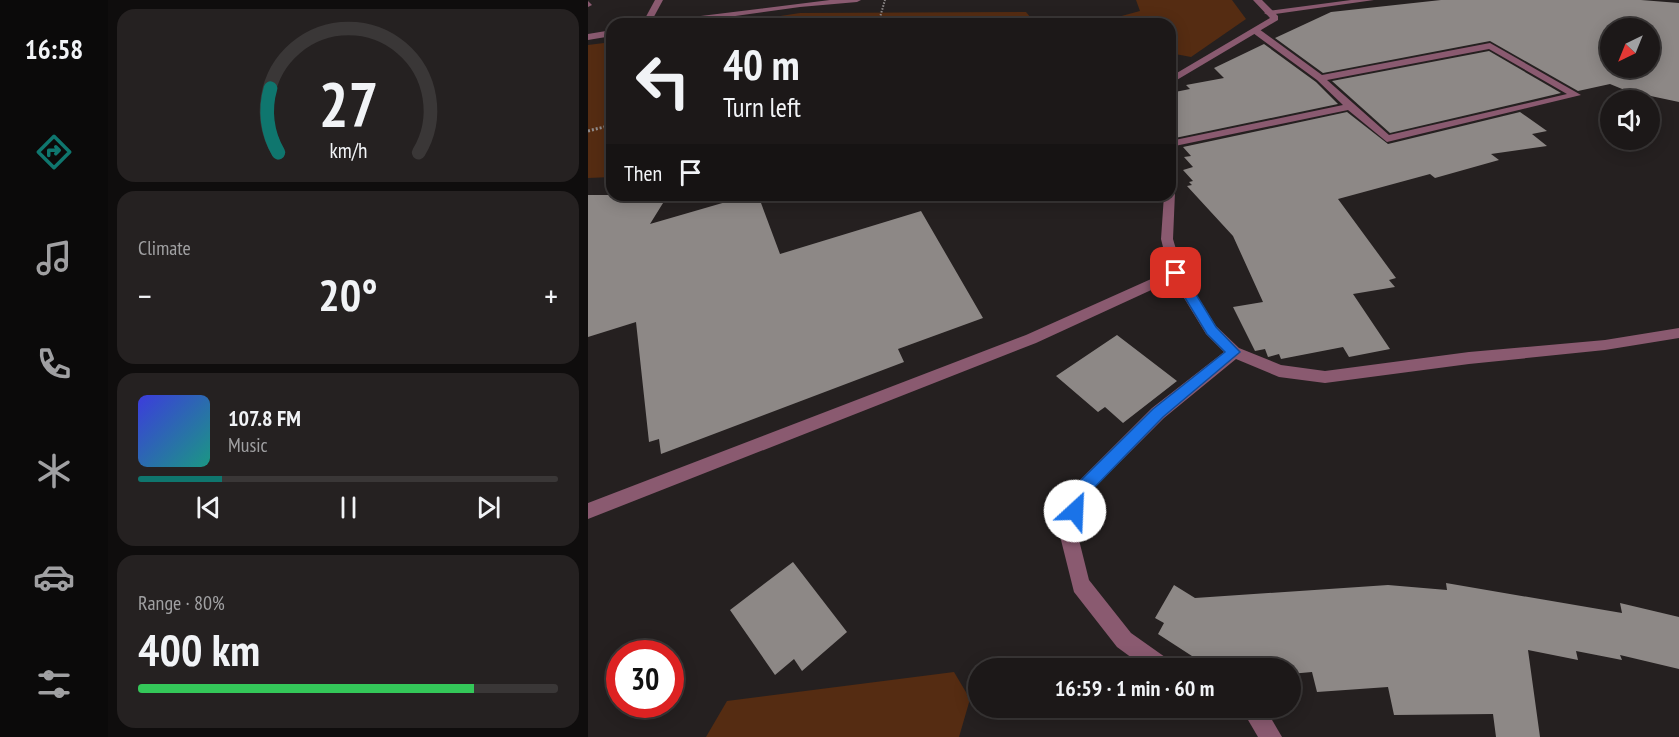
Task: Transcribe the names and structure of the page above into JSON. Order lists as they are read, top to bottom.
{
  "north": "bottom left",
  "page": {
    "tabs": "16:58",
    "turn": ["40 m", "Turn left"],
    "then": "Then",
    "tile": [
      "Climate",
      ["Range · 80%", "400 km"]
    ],
    "heat": ["−", "20°", "+"],
    "song": ["107.8 FM", "Music"],
    "limit": "30",
    "trip": "16:59 · 1 min · 60 m",
    "gauge": ["27", "km/h"]
  }
}
